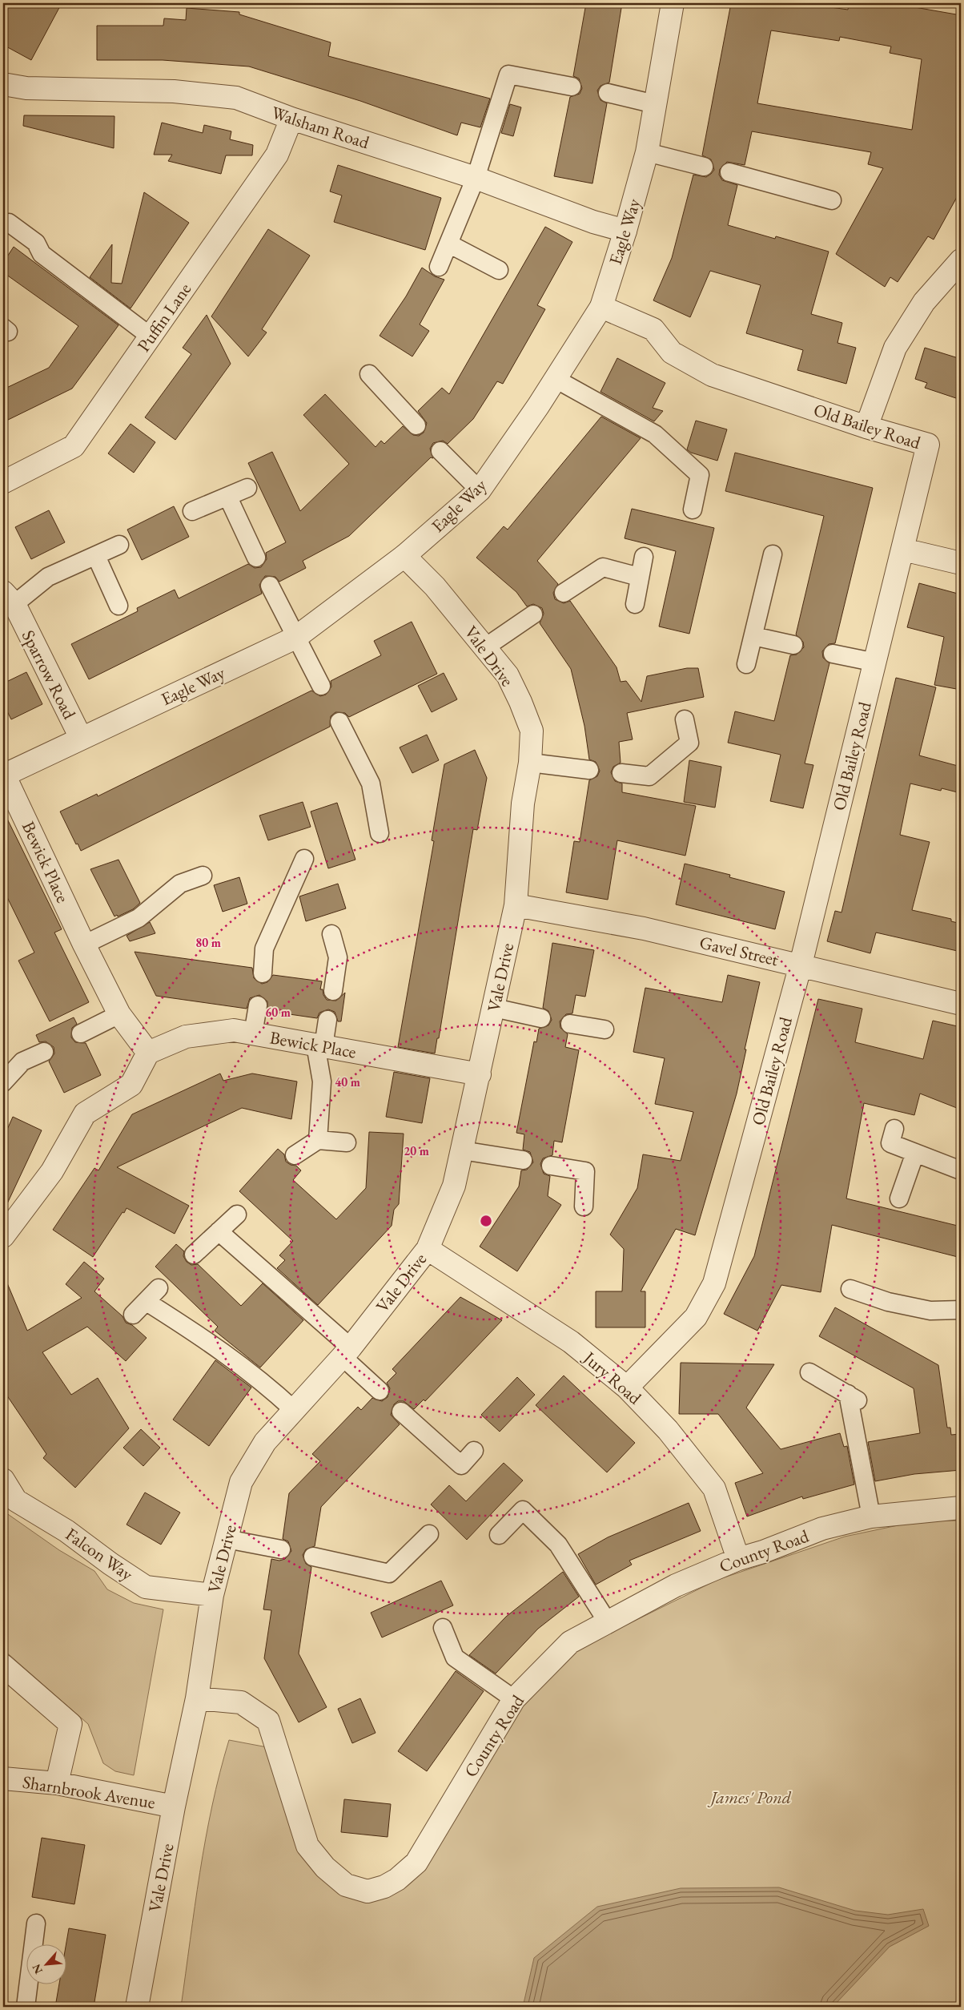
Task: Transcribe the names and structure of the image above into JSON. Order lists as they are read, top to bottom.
{
  "streets": {
    "street": [
      "Walsham Road",
      "Eagle Way",
      "Puffin Lane",
      "Old Bailey Road",
      "Vale Drive",
      "Sparrow Road",
      "Bewick Place",
      "Gavel Street",
      "Jury Road",
      "County Road",
      "Falcon Way",
      "Sharnbrook Avenue"
    ]
  },
  "crossings": [
    ["Walsham Road", "Eagle Way"],
    ["Walsham Road", "Puffin Lane"],
    ["Eagle Way", "Old Bailey Road"],
    ["Eagle Way", "Vale Drive"],
    ["Eagle Way", "Sparrow Road"],
    ["Eagle Way", "Bewick Place"],
    ["Old Bailey Road", "Gavel Street"],
    ["Old Bailey Road", "Jury Road"],
    ["Vale Drive", "Bewick Place"],
    ["Vale Drive", "Gavel Street"],
    ["Vale Drive", "Jury Road"],
    ["Vale Drive", "County Road"],
    ["Vale Drive", "Falcon Way"],
    ["Vale Drive", "Sharnbrook Avenue"],
    ["Jury Road", "County Road"]
  ],
  "parks": ["James' Pond"],
  "north": "bottom left",
  "rings": [
    "80 m",
    "60 m",
    "40 m",
    "20 m"
  ]
}
